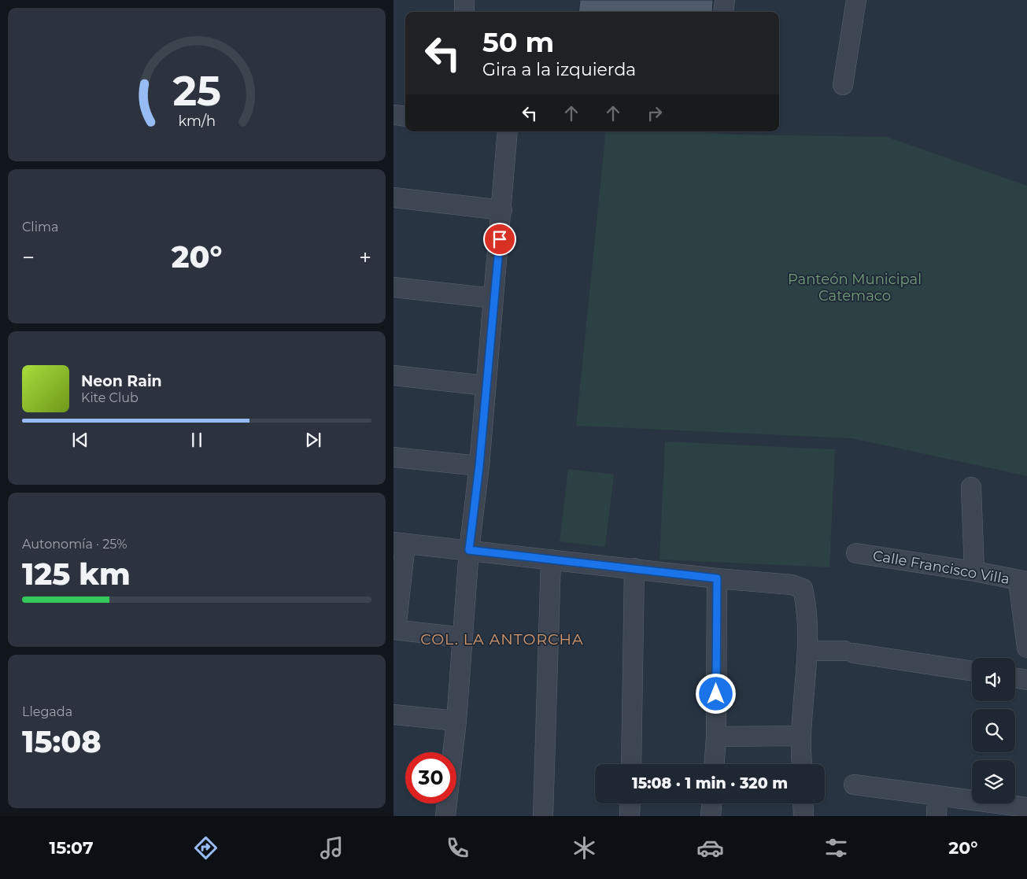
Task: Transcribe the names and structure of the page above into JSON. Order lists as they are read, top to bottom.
{
  "streets": {
    "street": ["Calle Francisco Villa"]
  },
  "districts": ["COL. LA ANTORCHA"],
  "parks": ["Panteón Municipal Catemaco"],
  "page": {
    "turn": ["50 m", "Gira a la izquierda"],
    "tile": [
      "Clima",
      ["Autonomía · 25%", "125 km"],
      ["Llegada", "15:08"]
    ],
    "heat": ["−", "20°", "+"],
    "song": ["Neon Rain", "Kite Club"],
    "limit": "30",
    "trip": "15:08 · 1 min · 320 m",
    "tabs": ["15:07", "20°"],
    "gauge": ["25", "km/h"]
  }
}
